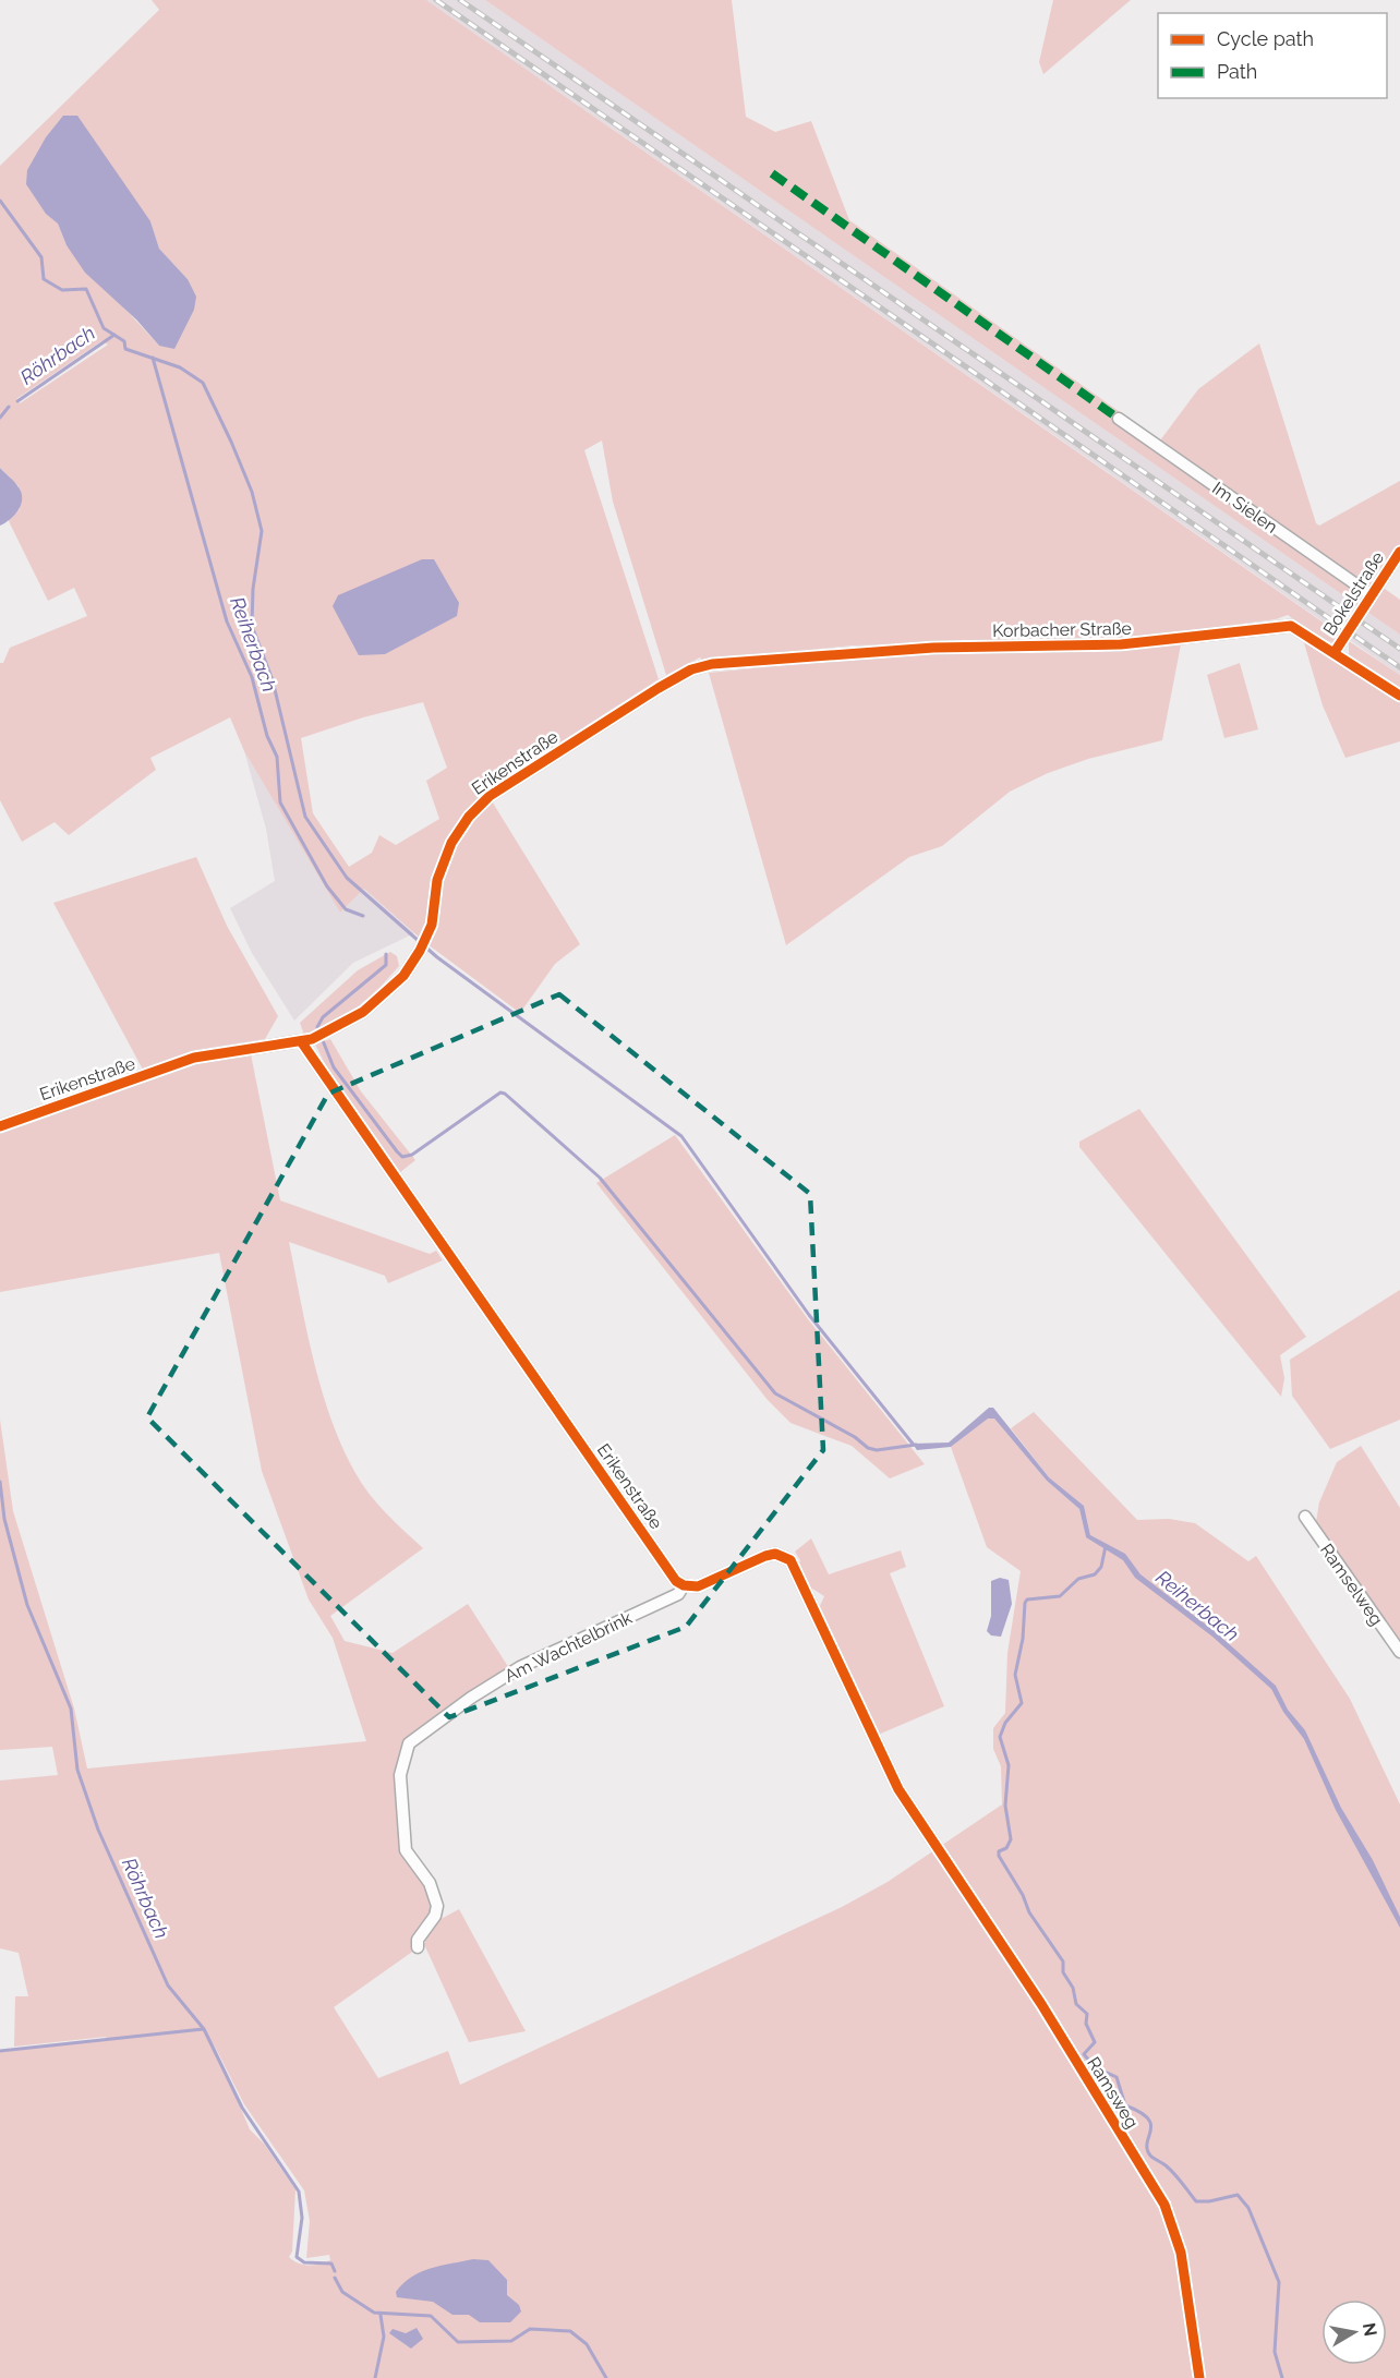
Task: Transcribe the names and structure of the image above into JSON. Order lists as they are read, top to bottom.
{
  "streets": {
    "street": [
      "Im Sielen",
      "Bokelstraße",
      "Korbacher Straße",
      "Erikenstraße",
      "Ramselweg",
      "Am Wachtelbrink",
      "Ramsweg"
    ]
  },
  "crossings": [
    ["Im Sielen", "Bokelstraße"],
    ["Bokelstraße", "Korbacher Straße"],
    ["Korbacher Straße", "Erikenstraße"],
    ["Erikenstraße", "Am Wachtelbrink"],
    ["Erikenstraße", "Ramsweg"],
    ["Am Wachtelbrink", "Ramsweg"]
  ],
  "water": ["Röhrbach", "Reiherbach"],
  "legend": ["Cycle path", "Path"],
  "north": "right"
}
